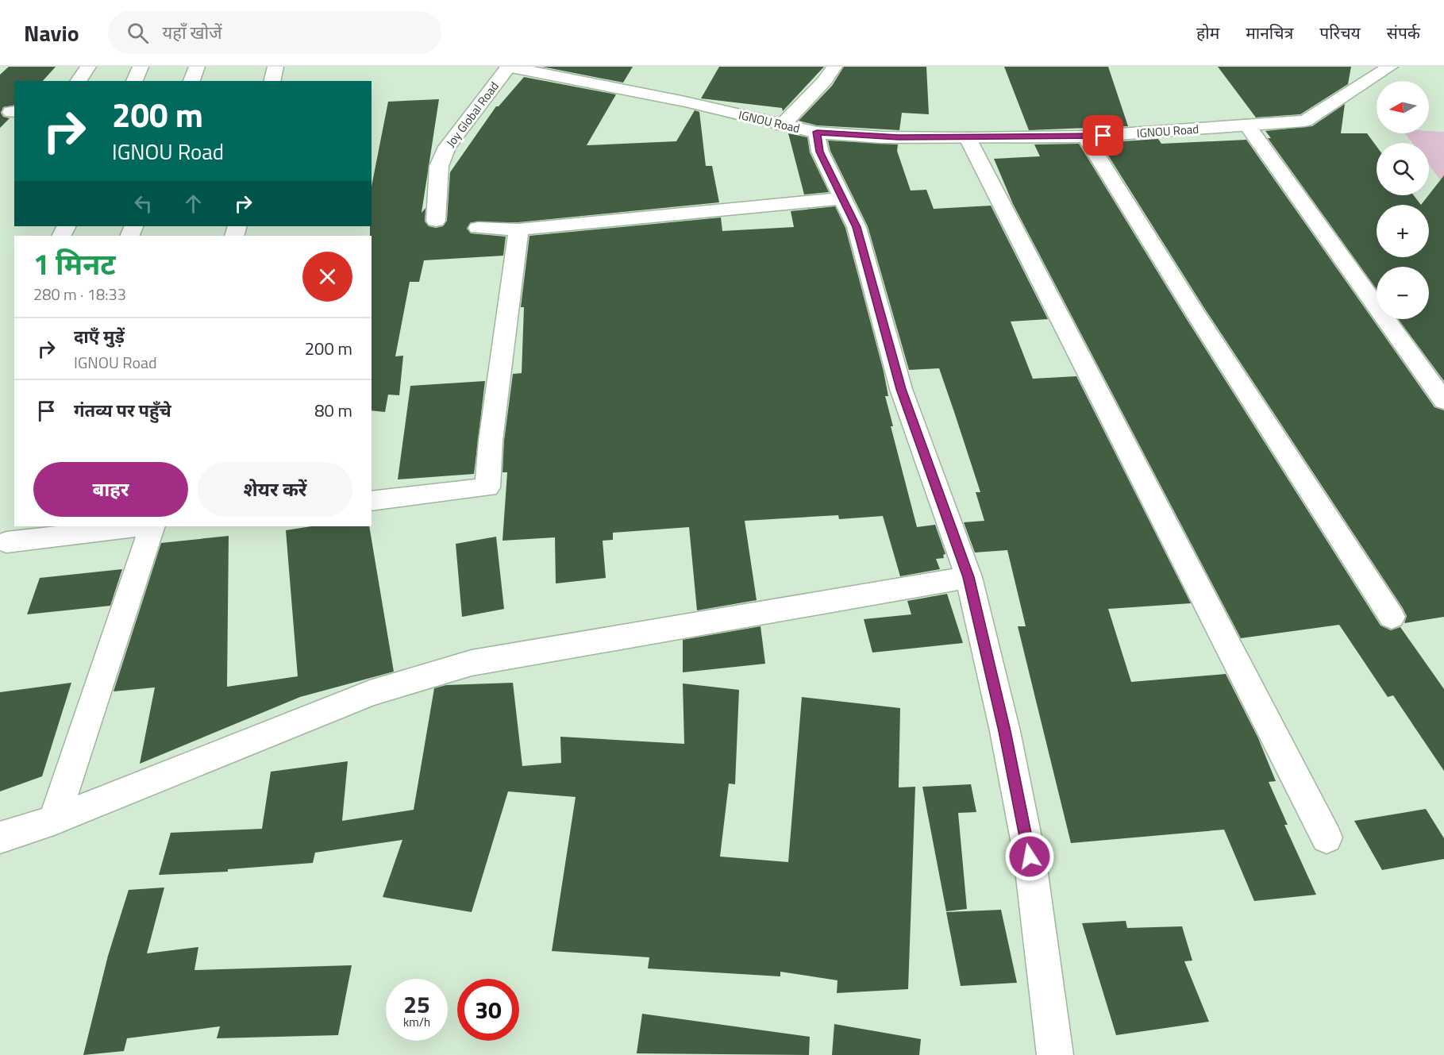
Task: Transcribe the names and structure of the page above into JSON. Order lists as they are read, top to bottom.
{
  "streets": {
    "street": ["Joy Global Road", "IGNOU Road"]
  },
  "crossings": [
    ["Joy Global Road", "IGNOU Road"]
  ],
  "north": "left",
  "page": {
    "header": "Navio",
    "search": "यहाँ खोजें",
    "nav": [
      "होम",
      "मानचित्र",
      "परिचय",
      "संपर्क"
    ],
    "map_buttons": ["+", "−"],
    "turn": ["200 m", "IGNOU Road"],
    "heading": ["1 मिनट", "280 m · 18:33"],
    "list": [
      {
        "name": "दाएँ मुड़ें",
        "note": "IGNOU Road",
        "value": "200 m"
      },
      {
        "name": "गंतव्य पर पहुँचे",
        "value": "80 m"
      }
    ],
    "buttons": ["बाहर", "शेयर करें"],
    "speed": "25 km/h",
    "limit": "30"
  }
}
